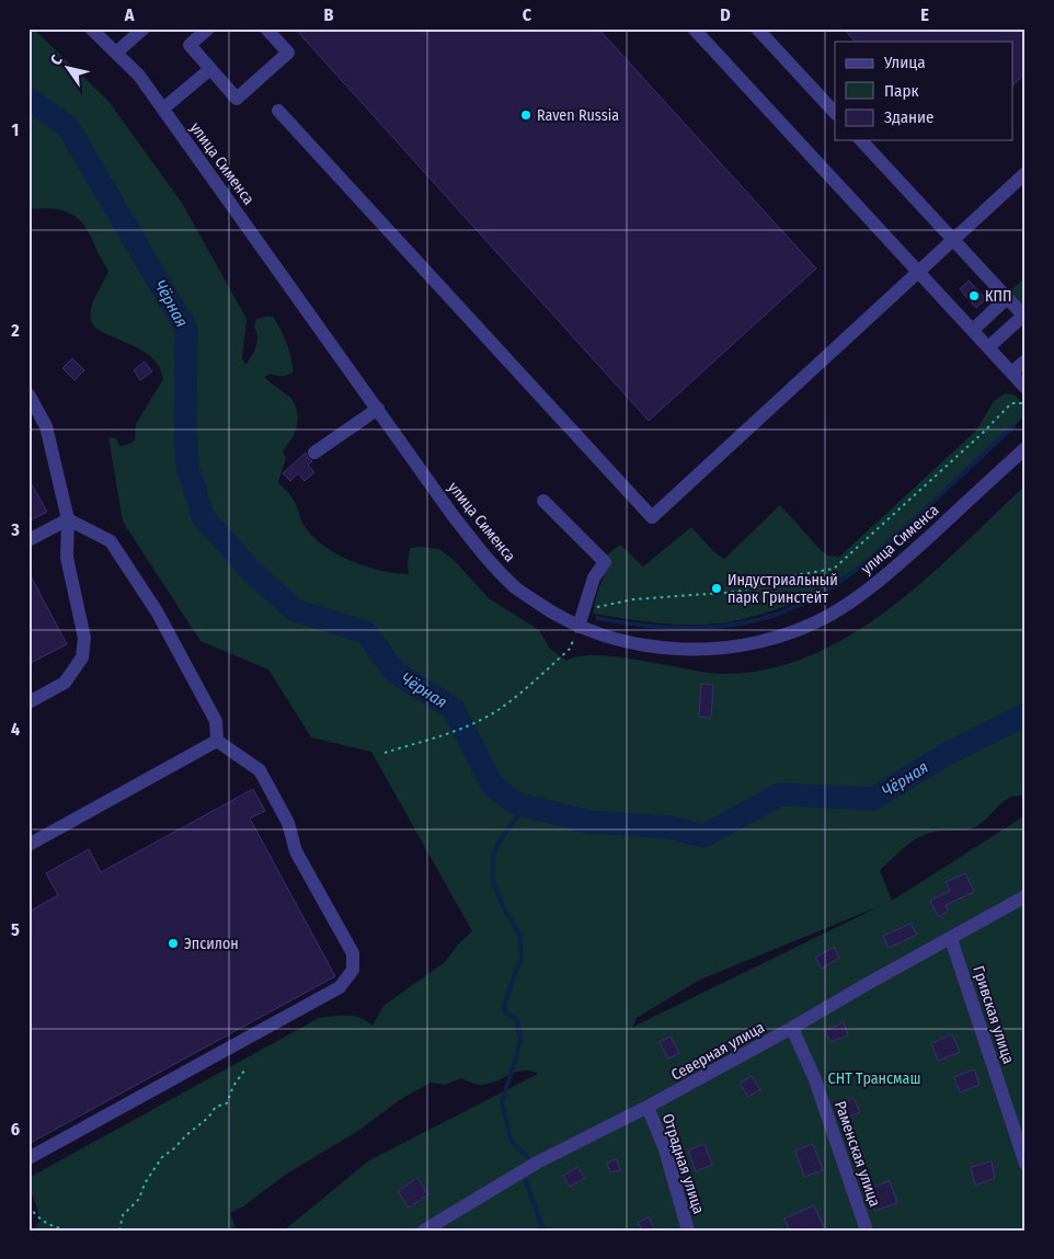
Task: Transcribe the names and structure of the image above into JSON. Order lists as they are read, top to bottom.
{
  "streets": {
    "street": [
      "улица Сименса",
      "Гривская улица",
      "Северная улица",
      "Раменская улица",
      "Отрадная улица"
    ]
  },
  "crossings": [
    ["Гривская улица", "Северная улица"],
    ["Северная улица", "Раменская улица"],
    ["Северная улица", "Отрадная улица"]
  ],
  "water": ["Чёрная"],
  "parks": ["СНТ Трансмаш"],
  "places": [
    "Raven Russia",
    "КПП",
    "Индустриальный парк Гринстейт",
    "Эпсилон"
  ],
  "legend": ["Улица", "Парк", "Здание"],
  "north": "top left",
  "grid": {
    "columns": [
      "A",
      "B",
      "C",
      "D",
      "E"
    ],
    "rows": [
      "1",
      "2",
      "3",
      "4",
      "5",
      "6"
    ]
  }
}
